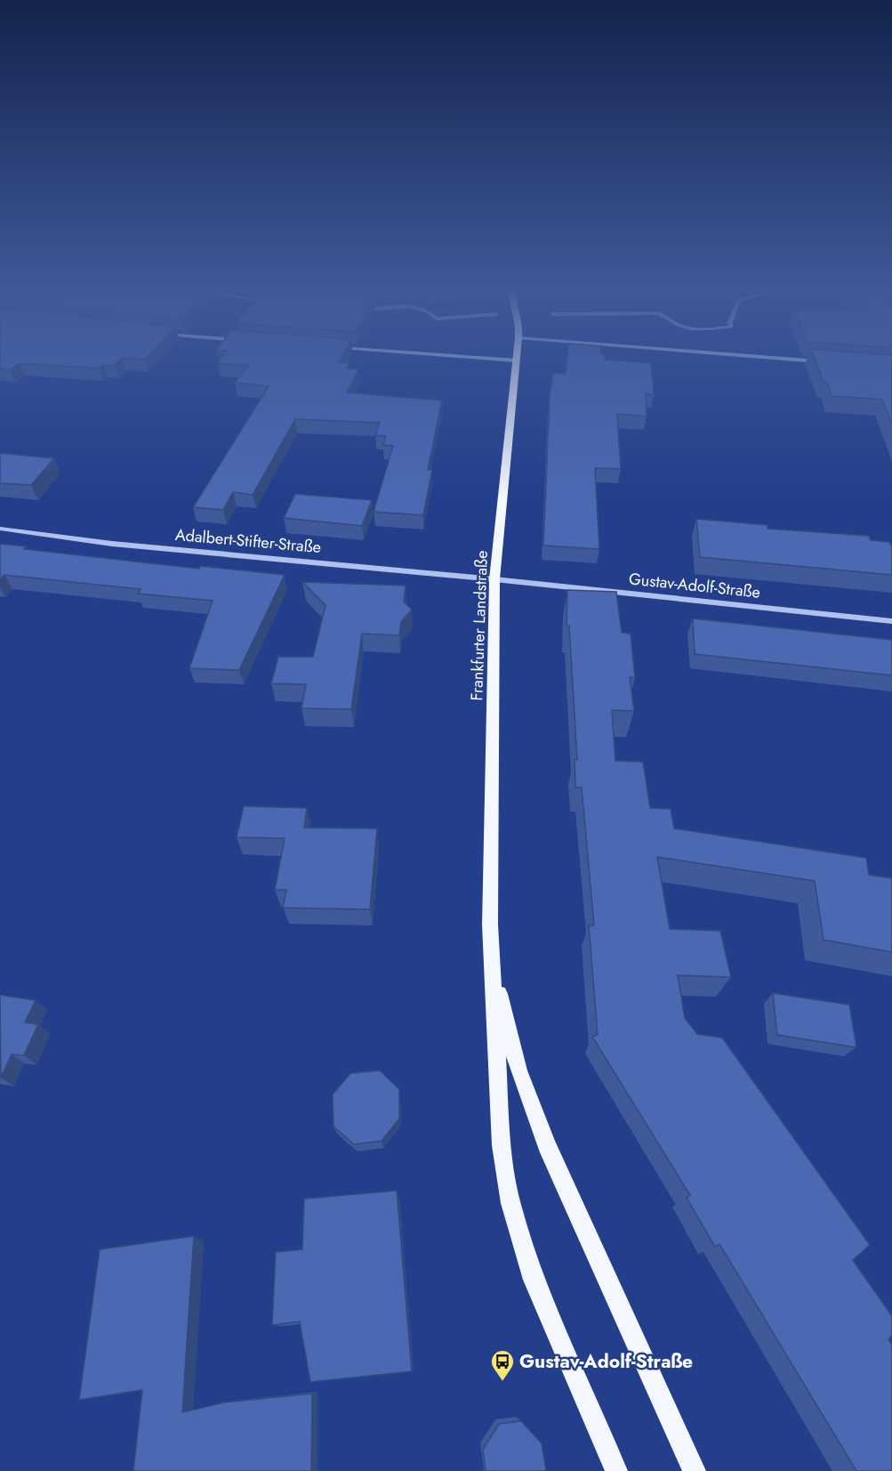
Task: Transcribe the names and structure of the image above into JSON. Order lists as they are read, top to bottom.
{
  "streets": {
    "main road": ["Frankfurter Landstraße"],
    "street": ["Adalbert-Stifter-Straße", "Gustav-Adolf-Straße"]
  },
  "crossings": [
    ["Adalbert-Stifter-Straße", "Gustav-Adolf-Straße"],
    ["Adalbert-Stifter-Straße", "Frankfurter Landstraße"],
    ["Gustav-Adolf-Straße", "Frankfurter Landstraße"]
  ],
  "places": {
    "bus stop": ["Gustav-Adolf-Straße"]
  }
}
